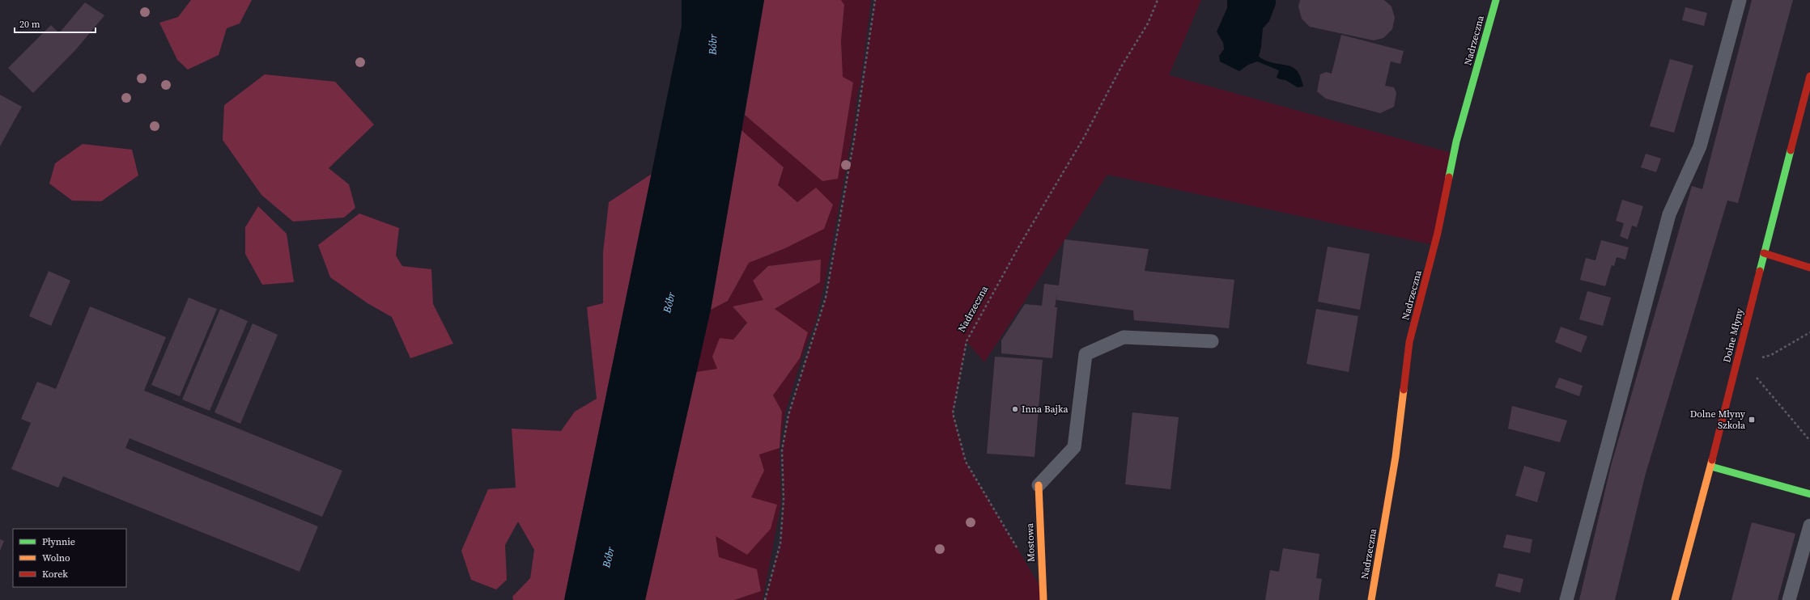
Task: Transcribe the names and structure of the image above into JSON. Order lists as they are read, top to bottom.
{
  "streets": {
    "street": ["Nadrzeczna", "Dolne Młyny", "Mostowa"]
  },
  "water": ["Bóbr"],
  "places": {
    "other": ["Inna Bajka"],
    "transit": ["Dolne Młyny Szkoła"]
  },
  "legend": ["Płynnie", "Wolno", "Korek"],
  "scale_bar": "20 m"
}
